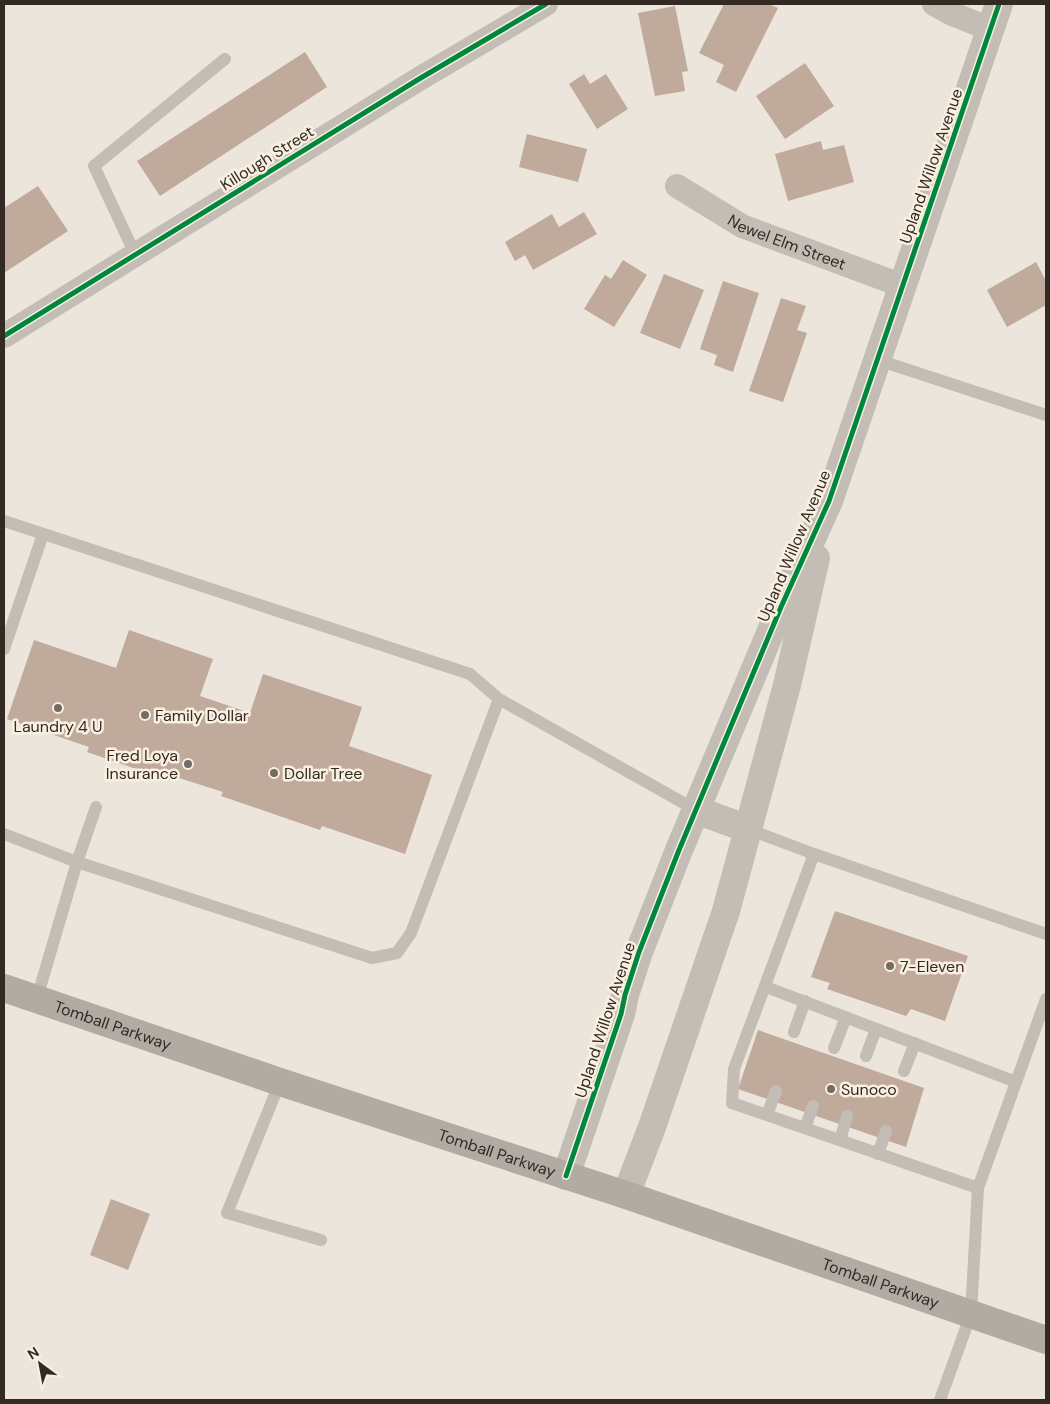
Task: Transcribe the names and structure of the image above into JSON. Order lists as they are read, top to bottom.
{
  "streets": {
    "main road": ["Tomball Parkway"],
    "street": ["Killough Street", "Upland Willow Avenue", "Newel Elm Street"]
  },
  "crossings": [
    ["Upland Willow Avenue", "Newel Elm Street"],
    ["Upland Willow Avenue", "Tomball Parkway"]
  ],
  "places": [
    "Laundry 4 U",
    "Family Dollar",
    "Fred Loya Insurance",
    "Dollar Tree",
    "7-Eleven",
    "Sunoco"
  ],
  "north": "top left"
}
